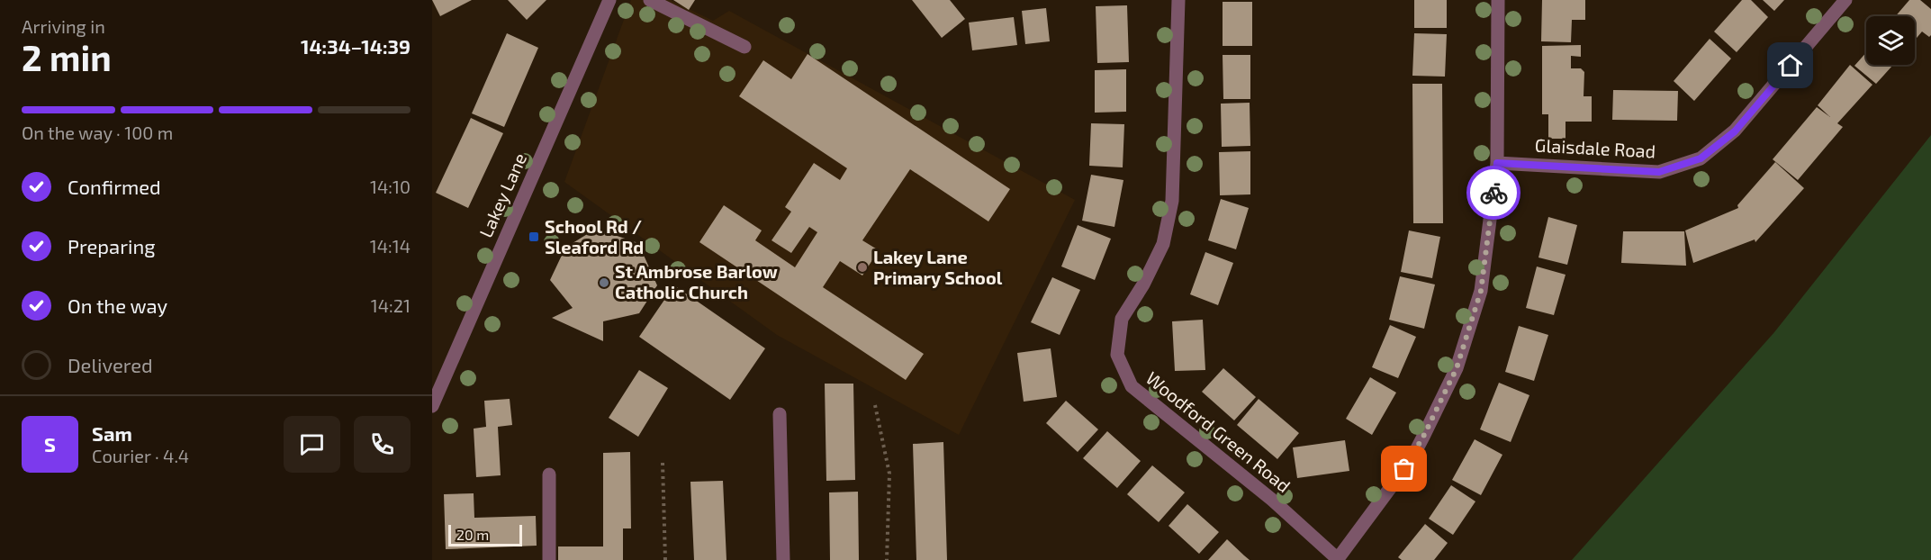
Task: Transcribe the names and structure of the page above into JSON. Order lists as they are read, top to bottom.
{
  "streets": {
    "street": ["Glaisdale Road", "Lakey Lane", "Woodford Green Road"]
  },
  "places": {
    "transit": ["School Rd / Sleaford Rd"],
    "other": ["Lakey Lane Primary School", "St Ambrose Barlow Catholic Church"]
  },
  "scale_bar": "20 m",
  "page": {
    "heading": ["2 min", "Arriving in", "14:34–14:39"],
    "panel": ["Sam", "Courier · 4.4"],
    "bar": "On the way · 100 m",
    "list": [
      ["Confirmed", "14:10"],
      ["Preparing", "14:14"],
      ["On the way", "14:21"],
      "Delivered"
    ],
    "round": "S",
    "scale": "20 m"
  }
}
